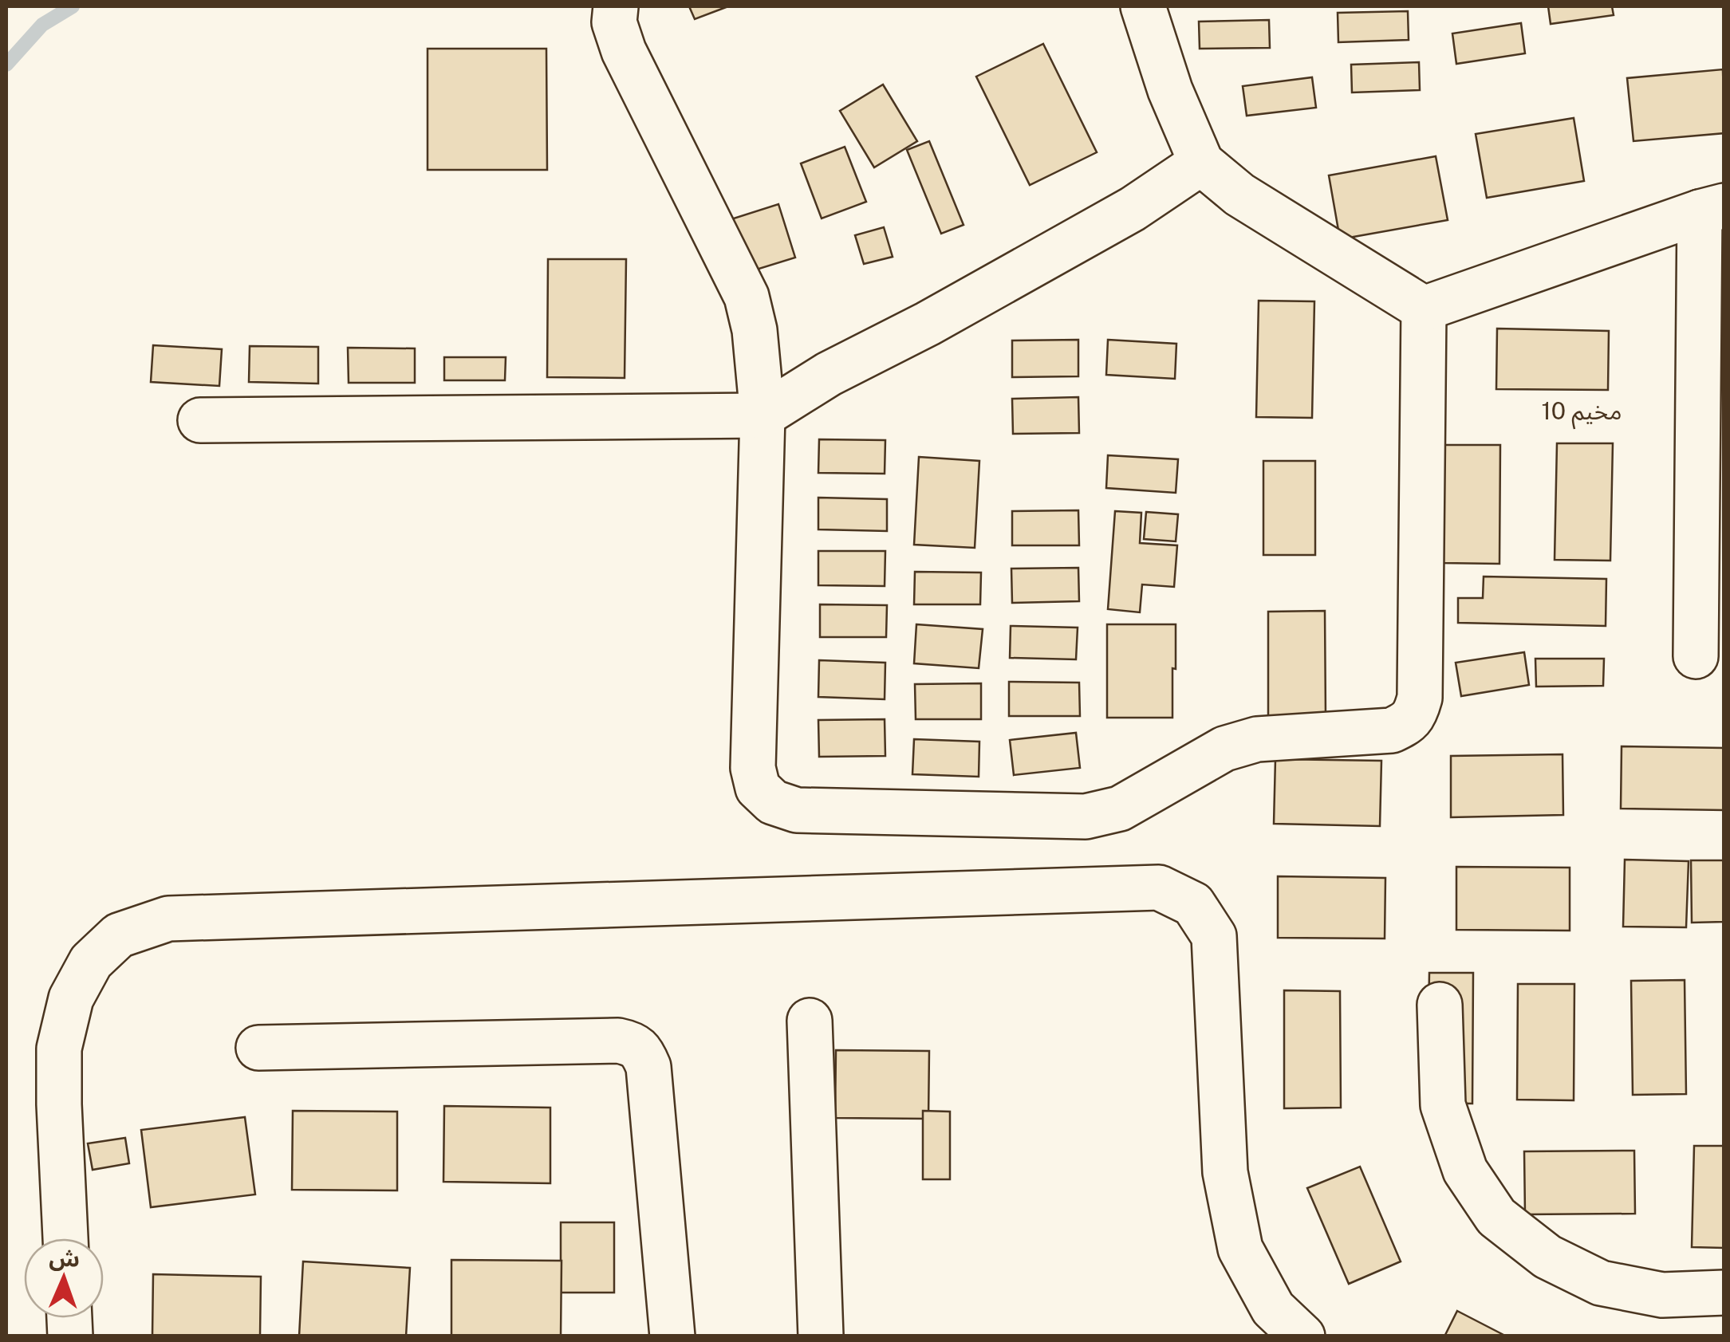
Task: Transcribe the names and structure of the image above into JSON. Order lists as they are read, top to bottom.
{
  "districts": ["مخيم 10"],
  "north": "top"
}
